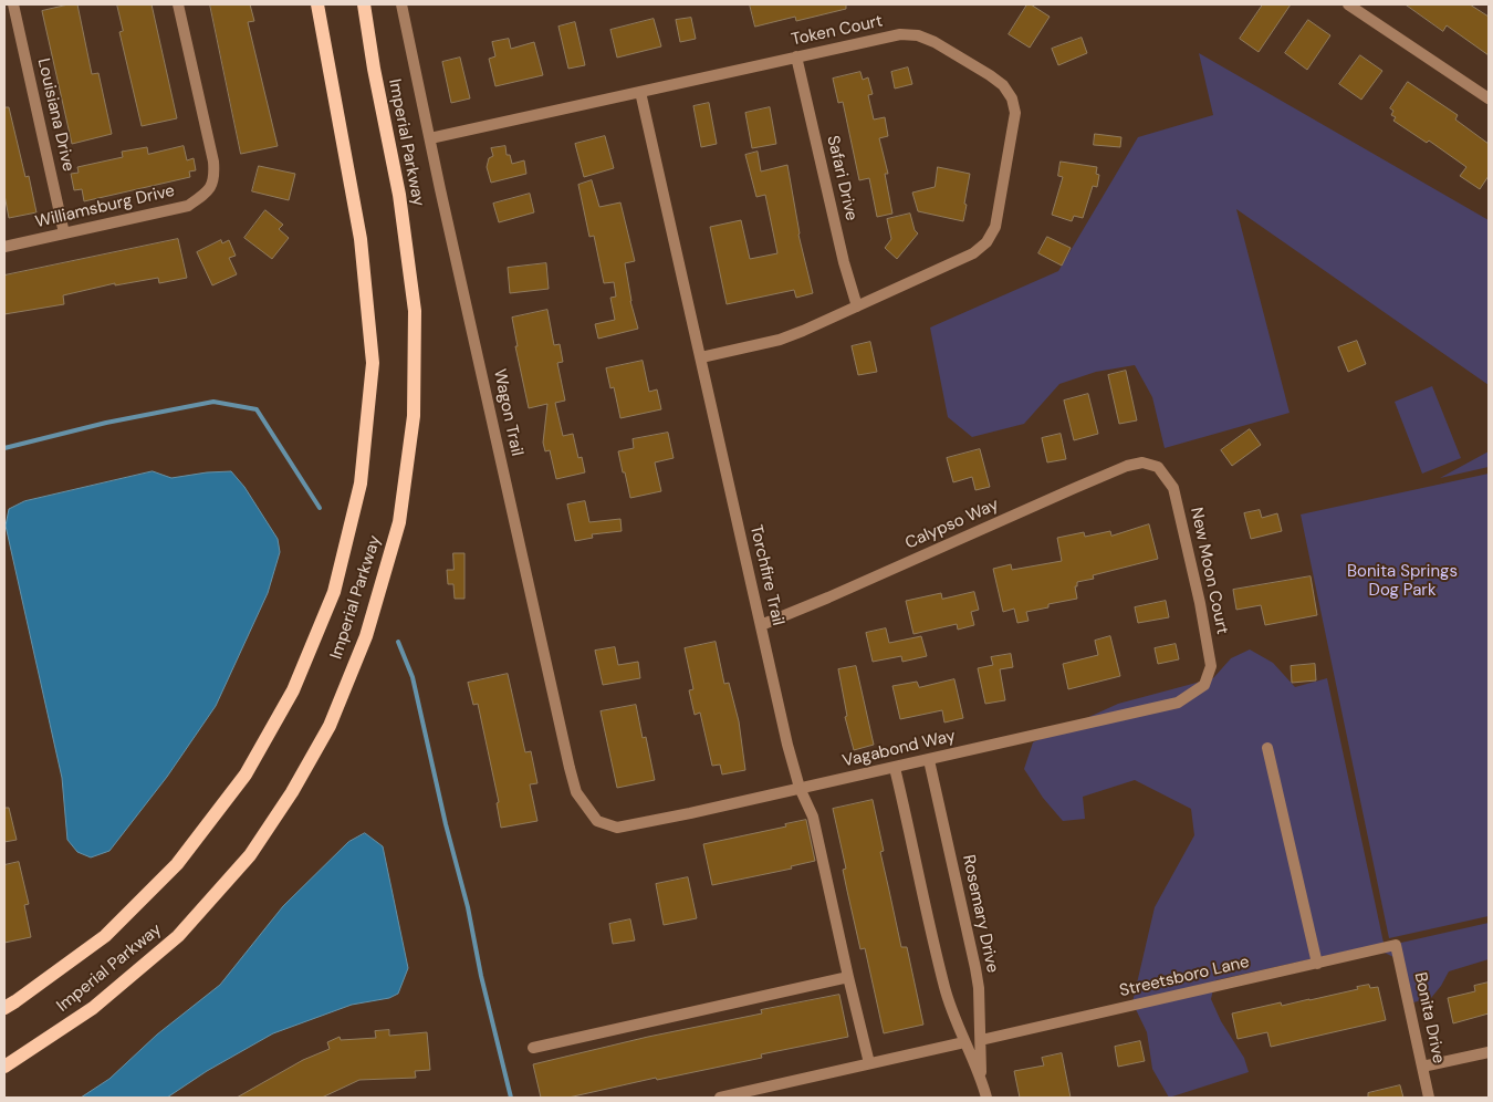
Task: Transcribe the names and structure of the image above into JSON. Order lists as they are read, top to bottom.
{
  "streets": {
    "main road": ["Imperial Parkway"],
    "street": [
      "Token Court",
      "Louisiana Drive",
      "Safari Drive",
      "Williamsburg Drive",
      "Wagon Trail",
      "Calypso Way",
      "New Moon Court",
      "Torchfire Trail",
      "Vagabond Way",
      "Rosemary Drive",
      "Streetsboro Lane",
      "Bonita Drive"
    ]
  },
  "crossings": [
    ["Token Court", "Safari Drive"],
    ["Token Court", "Wagon Trail"],
    ["Token Court", "Torchfire Trail"],
    ["Louisiana Drive", "Williamsburg Drive"],
    ["Wagon Trail", "Vagabond Way"],
    ["Calypso Way", "New Moon Court"],
    ["Calypso Way", "Torchfire Trail"],
    ["New Moon Court", "Vagabond Way"],
    ["Torchfire Trail", "Vagabond Way"],
    ["Vagabond Way", "Rosemary Drive"],
    ["Rosemary Drive", "Streetsboro Lane"],
    ["Streetsboro Lane", "Bonita Drive"]
  ],
  "parks": ["Bonita Springs Dog Park"]
}
